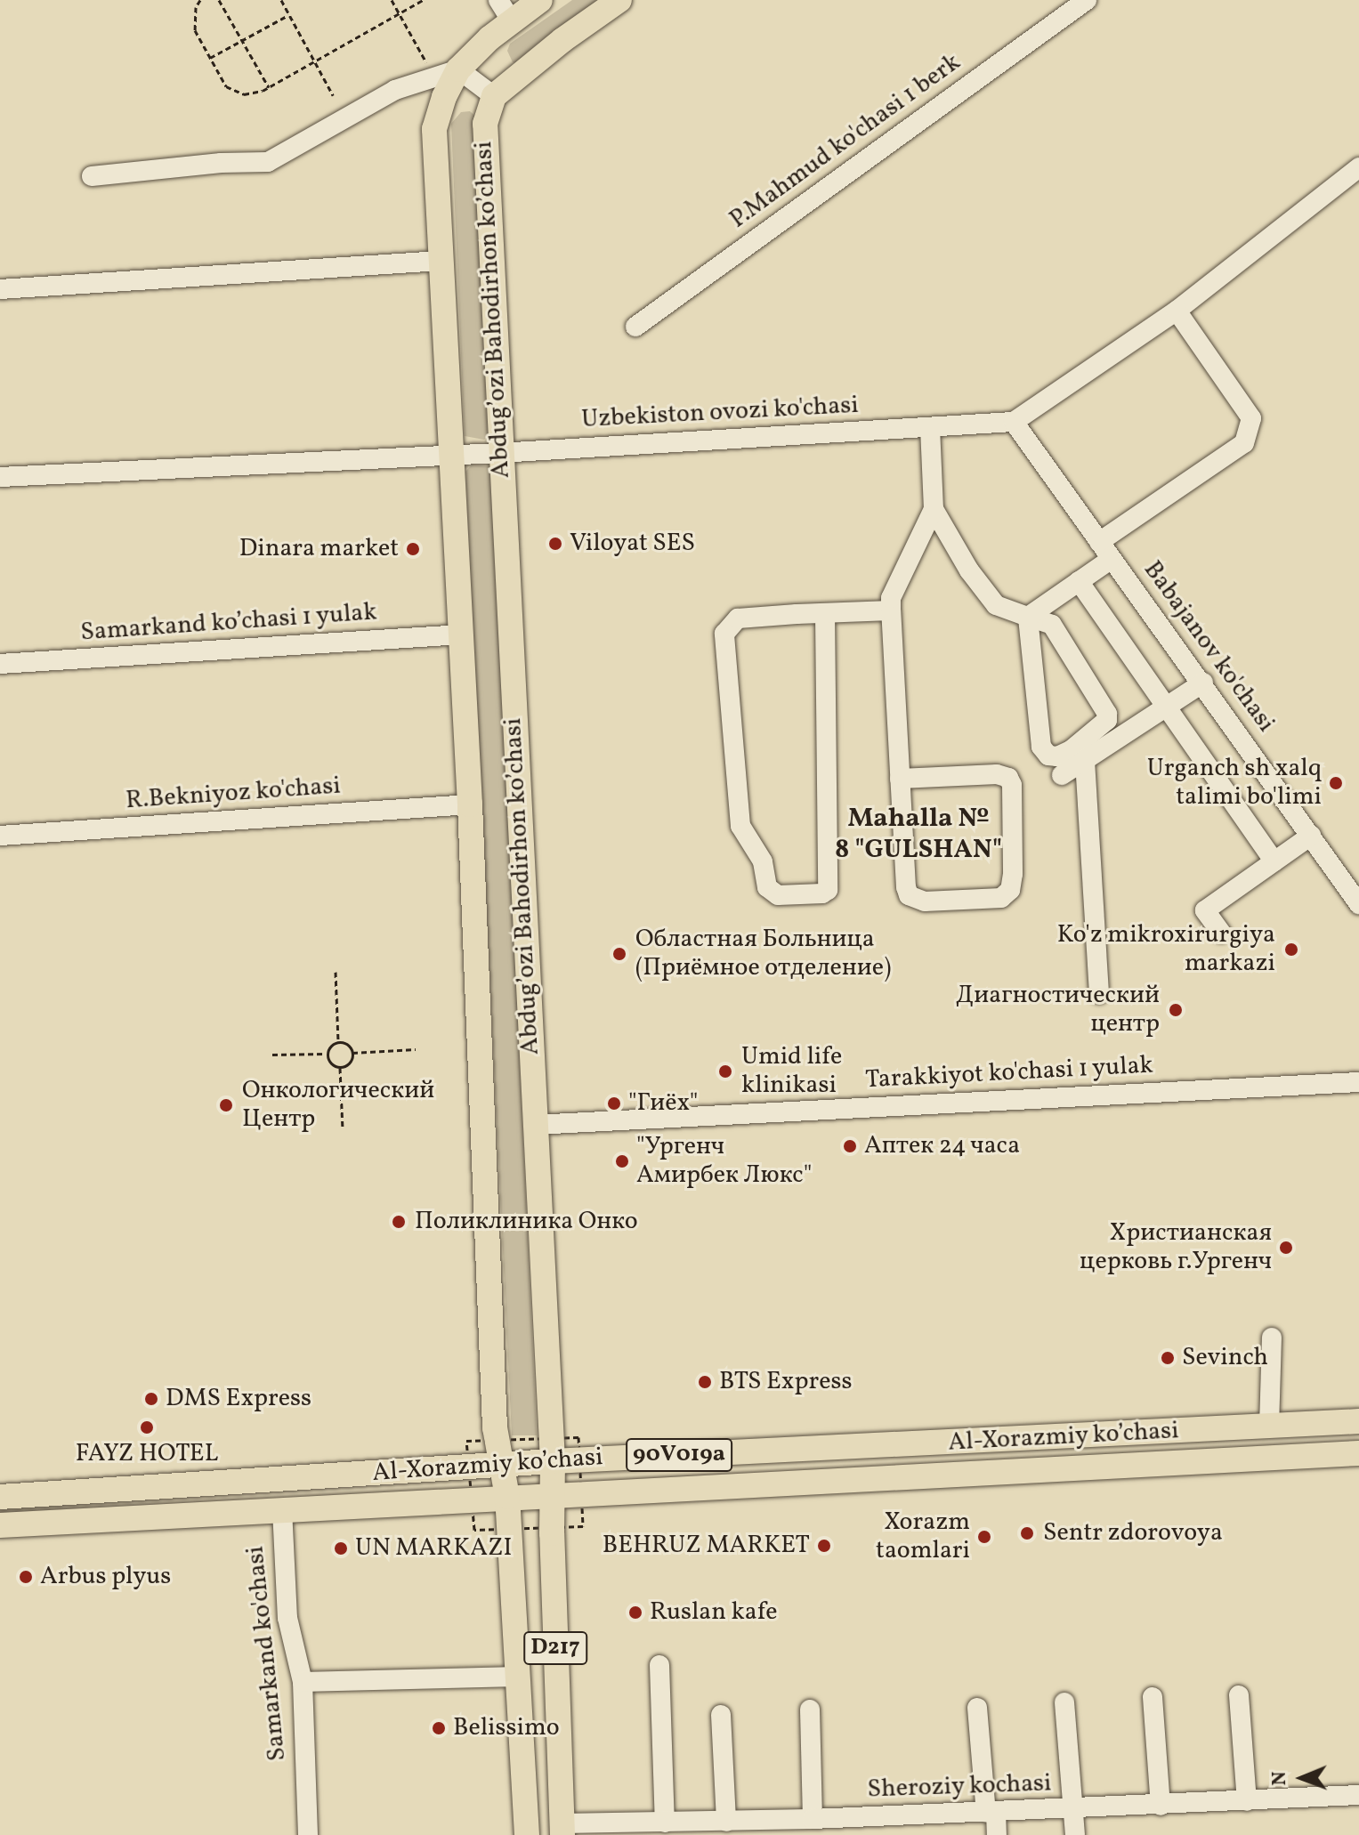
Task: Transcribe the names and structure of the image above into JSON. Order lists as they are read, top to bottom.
{
  "streets": {
    "main road": [
      "Abdug’ozi Bahodirhon ko’chasi",
      "Al-Xorazmiy ko’chasi",
      "90V019a",
      "D217"
    ],
    "street": [
      "P.Mahmud ko'chasi 1 berk",
      "Uzbekiston ovozi ko'chasi",
      "Samarkand ko’chasi 1 yulak",
      "Babajanov ko'chasi",
      "R.Bekniyoz ko'chasi",
      "Tarakkiyot ko'chasi 1 yulak",
      "Samarkand ko'chasi",
      "Sheroziy kochasi"
    ]
  },
  "crossings": [
    ["Abdug’ozi Bahodirhon ko’chasi", "Uzbekiston ovozi ko'chasi"],
    ["Abdug’ozi Bahodirhon ko’chasi", "Samarkand ko’chasi 1 yulak"],
    ["Abdug’ozi Bahodirhon ko’chasi", "R.Bekniyoz ko'chasi"],
    ["Abdug’ozi Bahodirhon ko’chasi", "Tarakkiyot ko'chasi 1 yulak"],
    ["Abdug’ozi Bahodirhon ko’chasi", "Al-Xorazmiy ko’chasi"],
    ["Abdug’ozi Bahodirhon ko’chasi", "Sheroziy kochasi"],
    ["Uzbekiston ovozi ko'chasi", "Babajanov ko'chasi"],
    ["Al-Xorazmiy ko’chasi", "Samarkand ko'chasi"]
  ],
  "districts": ["Mahalla № 8 \"GULSHAN\""],
  "places": [
    "Viloyat SES",
    "Dinara market",
    "Urganch sh xalq talimi bo'limi",
    "Ko'z mikroxirurgiya markazi",
    "Областная Больница (Приёмное отделение)",
    "Диагностический центр",
    "Umid life klinikasi",
    "\"Гиёх\"",
    "Онкологический Центр",
    "Аптек 24 часа",
    "\"Ургенч Амирбек Люкс\"",
    "Поликлиника Онко",
    "Христианская церковь г.Ургенч",
    "Sevinch",
    "BTS Express",
    "DMS Express",
    "FAYZ HOTEL",
    "Sentr zdorovoya",
    "Xorazm taomlari",
    "BEHRUZ MARKET",
    "UN MARKAZI",
    "Arbus plyus",
    "Ruslan kafe",
    "Belissimo"
  ],
  "north": "left"
}
